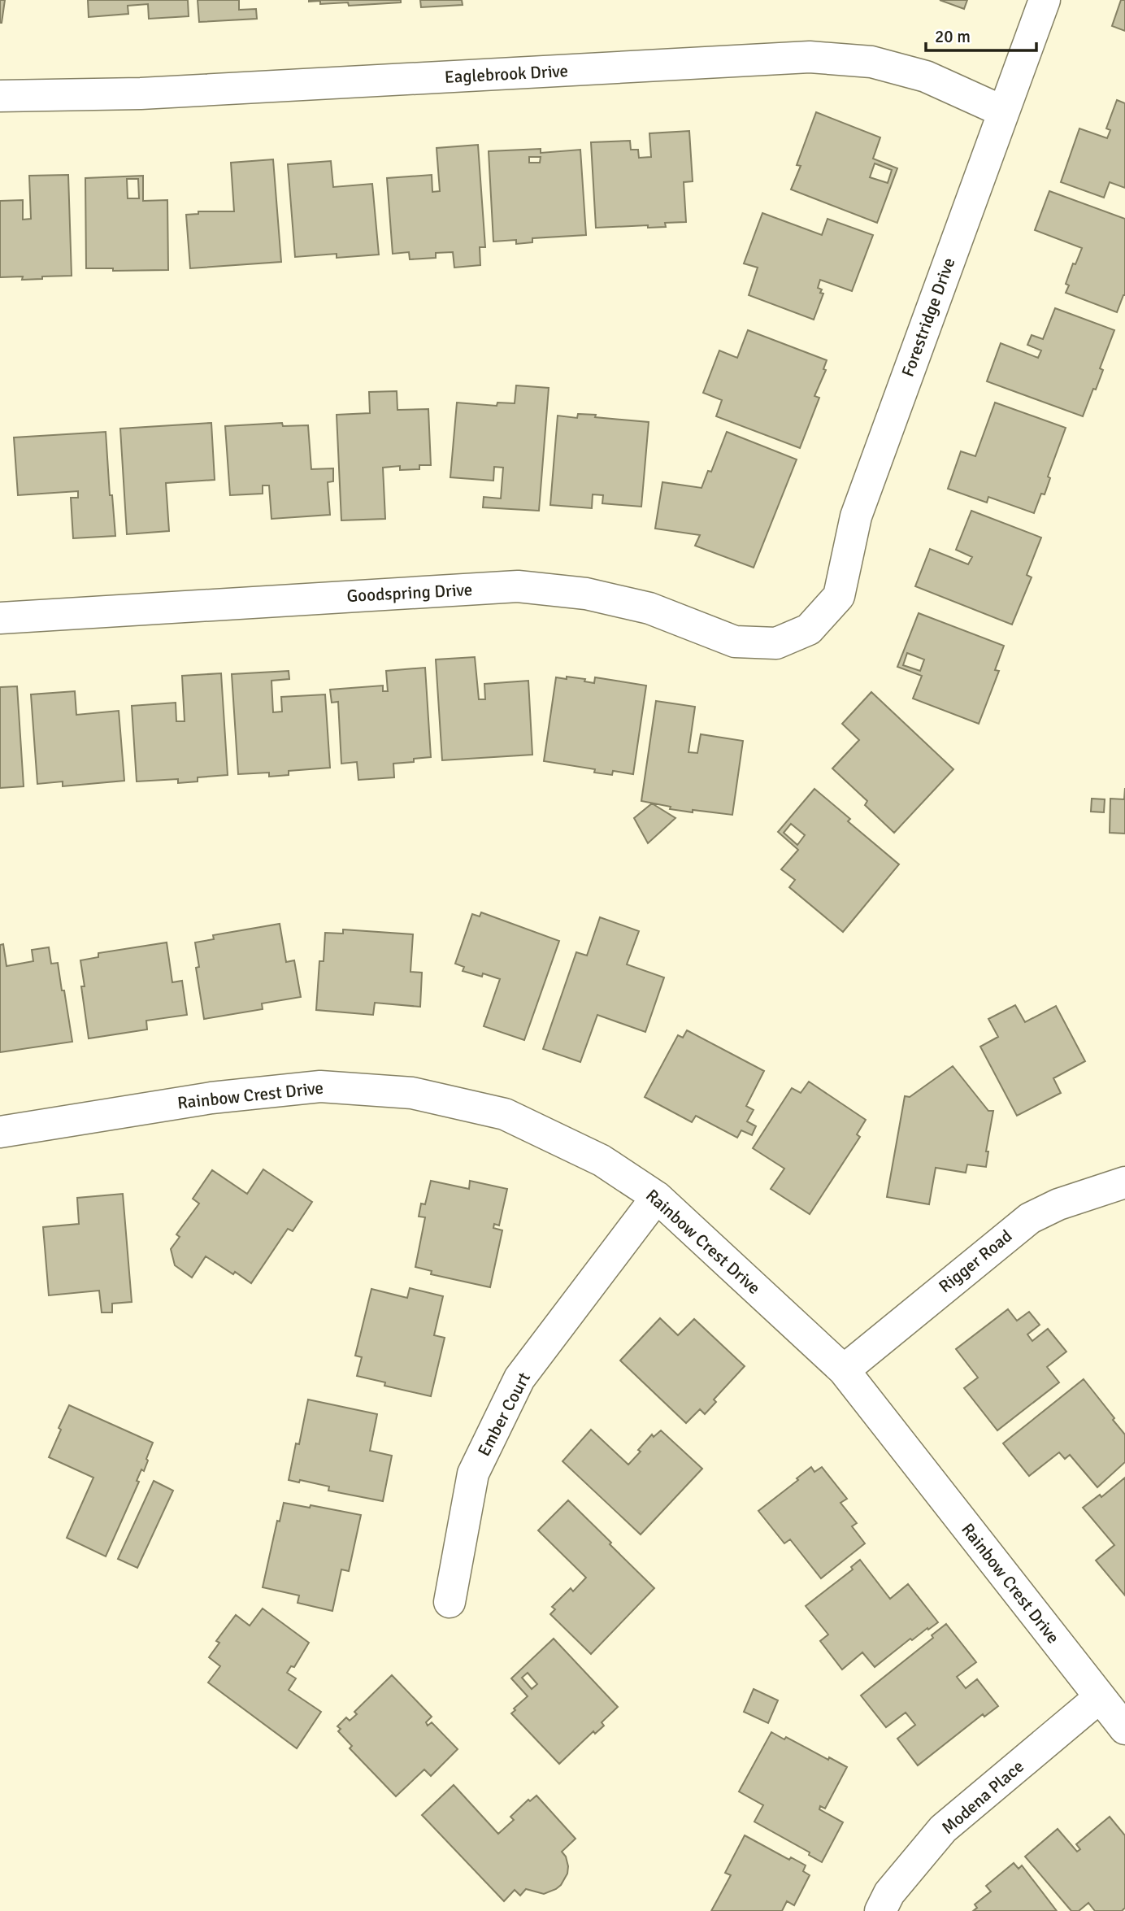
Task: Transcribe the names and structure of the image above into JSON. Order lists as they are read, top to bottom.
{
  "streets": {
    "street": [
      "Eaglebrook Drive",
      "Forestridge Drive",
      "Goodspring Drive",
      "Rainbow Crest Drive",
      "Rigger Road",
      "Ember Court",
      "Modena Place"
    ]
  },
  "crossings": [
    ["Eaglebrook Drive", "Forestridge Drive"],
    ["Forestridge Drive", "Goodspring Drive"],
    ["Rainbow Crest Drive", "Rigger Road"],
    ["Rainbow Crest Drive", "Ember Court"],
    ["Rainbow Crest Drive", "Modena Place"]
  ],
  "scale_bar": "20 m"
}
